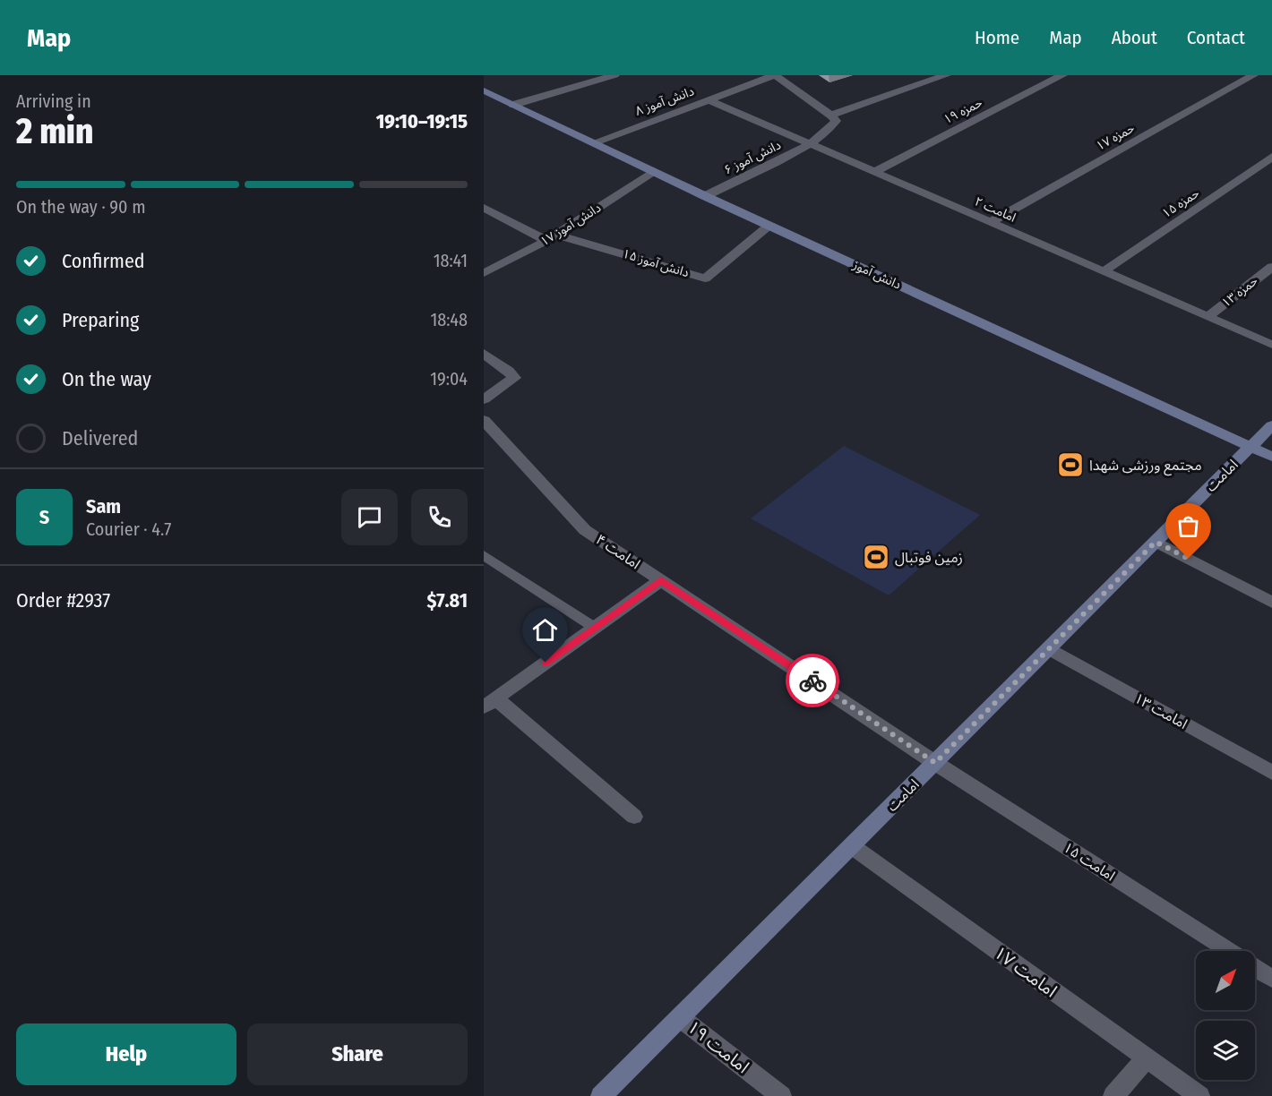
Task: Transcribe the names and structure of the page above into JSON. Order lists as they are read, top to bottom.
{
  "streets": {
    "street": [
      "دانش آموز ۸",
      "حمزه ۱۹",
      "حمزه ۱۷",
      "دانش آموز ۶",
      "حمزه ۱۵",
      "امامت ۲",
      "دانش آموز ۱۷",
      "دانش آموز ۱۵",
      "دانش آموز",
      "حمزه ۱۳",
      "امامت",
      "امامت ۴",
      "امامت ۱۳",
      "امامت ۱۵",
      "امامت ۱۷",
      "امامت ۱۹"
    ]
  },
  "crossings": [
    ["دانش آموز ۸", "امامت ۲"],
    ["دانش آموز ۸", "دانش آموز"],
    ["حمزه ۱۹", "امامت ۲"],
    ["حمزه ۱۷", "امامت ۲"],
    ["دانش آموز ۶", "امامت ۲"],
    ["دانش آموز ۶", "دانش آموز"],
    ["حمزه ۱۵", "امامت ۲"],
    ["امامت ۲", "حمزه ۱۳"],
    ["دانش آموز ۱۷", "دانش آموز ۱۵"],
    ["دانش آموز ۱۷", "دانش آموز"],
    ["دانش آموز ۱۵", "دانش آموز"],
    ["دانش آموز", "امامت"],
    ["امامت", "امامت ۴"],
    ["امامت", "امامت ۱۳"],
    ["امامت", "امامت ۱۵"],
    ["امامت", "امامت ۱۷"],
    ["امامت", "امامت ۱۹"],
    ["امامت ۴", "امامت ۱۵"]
  ],
  "places": {
    "sports": ["مجتمع ورزشی شهدا", "زمین فوتبال"]
  },
  "north": "top right",
  "page": {
    "header": "Map",
    "nav": [
      "Home",
      "Map",
      "About",
      "Contact"
    ],
    "heading": ["2 min", "Arriving in", "19:10–19:15"],
    "panel": [
      "Sam",
      "Courier · 4.7",
      "Order #2937",
      "$7.81"
    ],
    "bar": "On the way · 90 m",
    "list": [
      ["Confirmed", "18:41"],
      ["Preparing", "18:48"],
      ["On the way", "19:04"],
      "Delivered"
    ],
    "round": "S",
    "buttons": ["Help", "Share"]
  }
}
